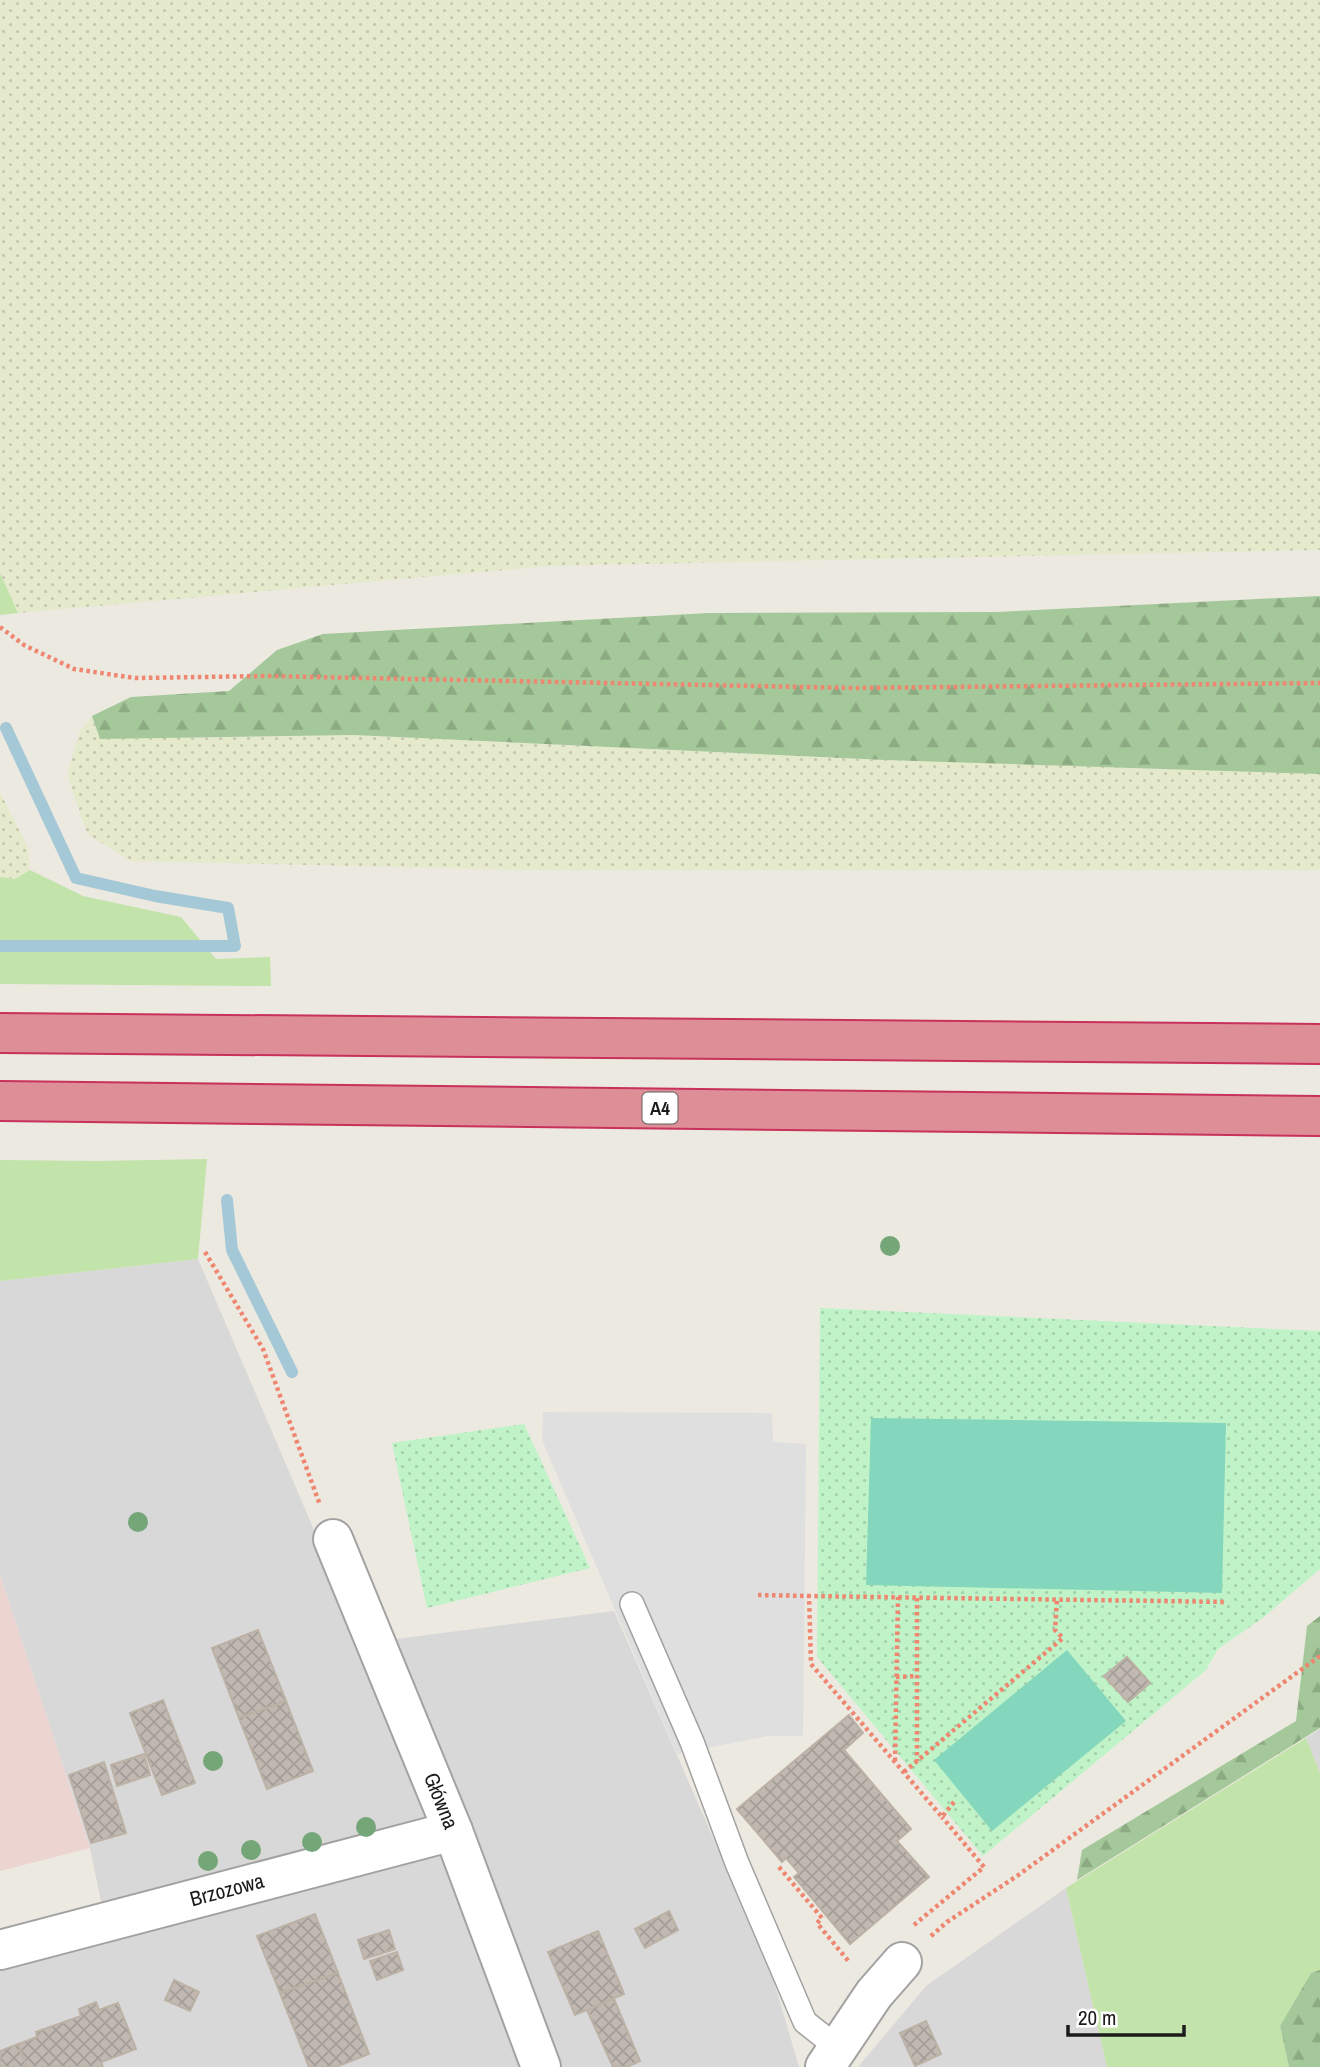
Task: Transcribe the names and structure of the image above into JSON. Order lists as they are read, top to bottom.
{
  "streets": {
    "highway": ["A4"],
    "street": ["Główna", "Brzozowa"]
  },
  "crossings": [
    ["Główna", "Brzozowa"]
  ],
  "scale_bar": "20 m"
}
